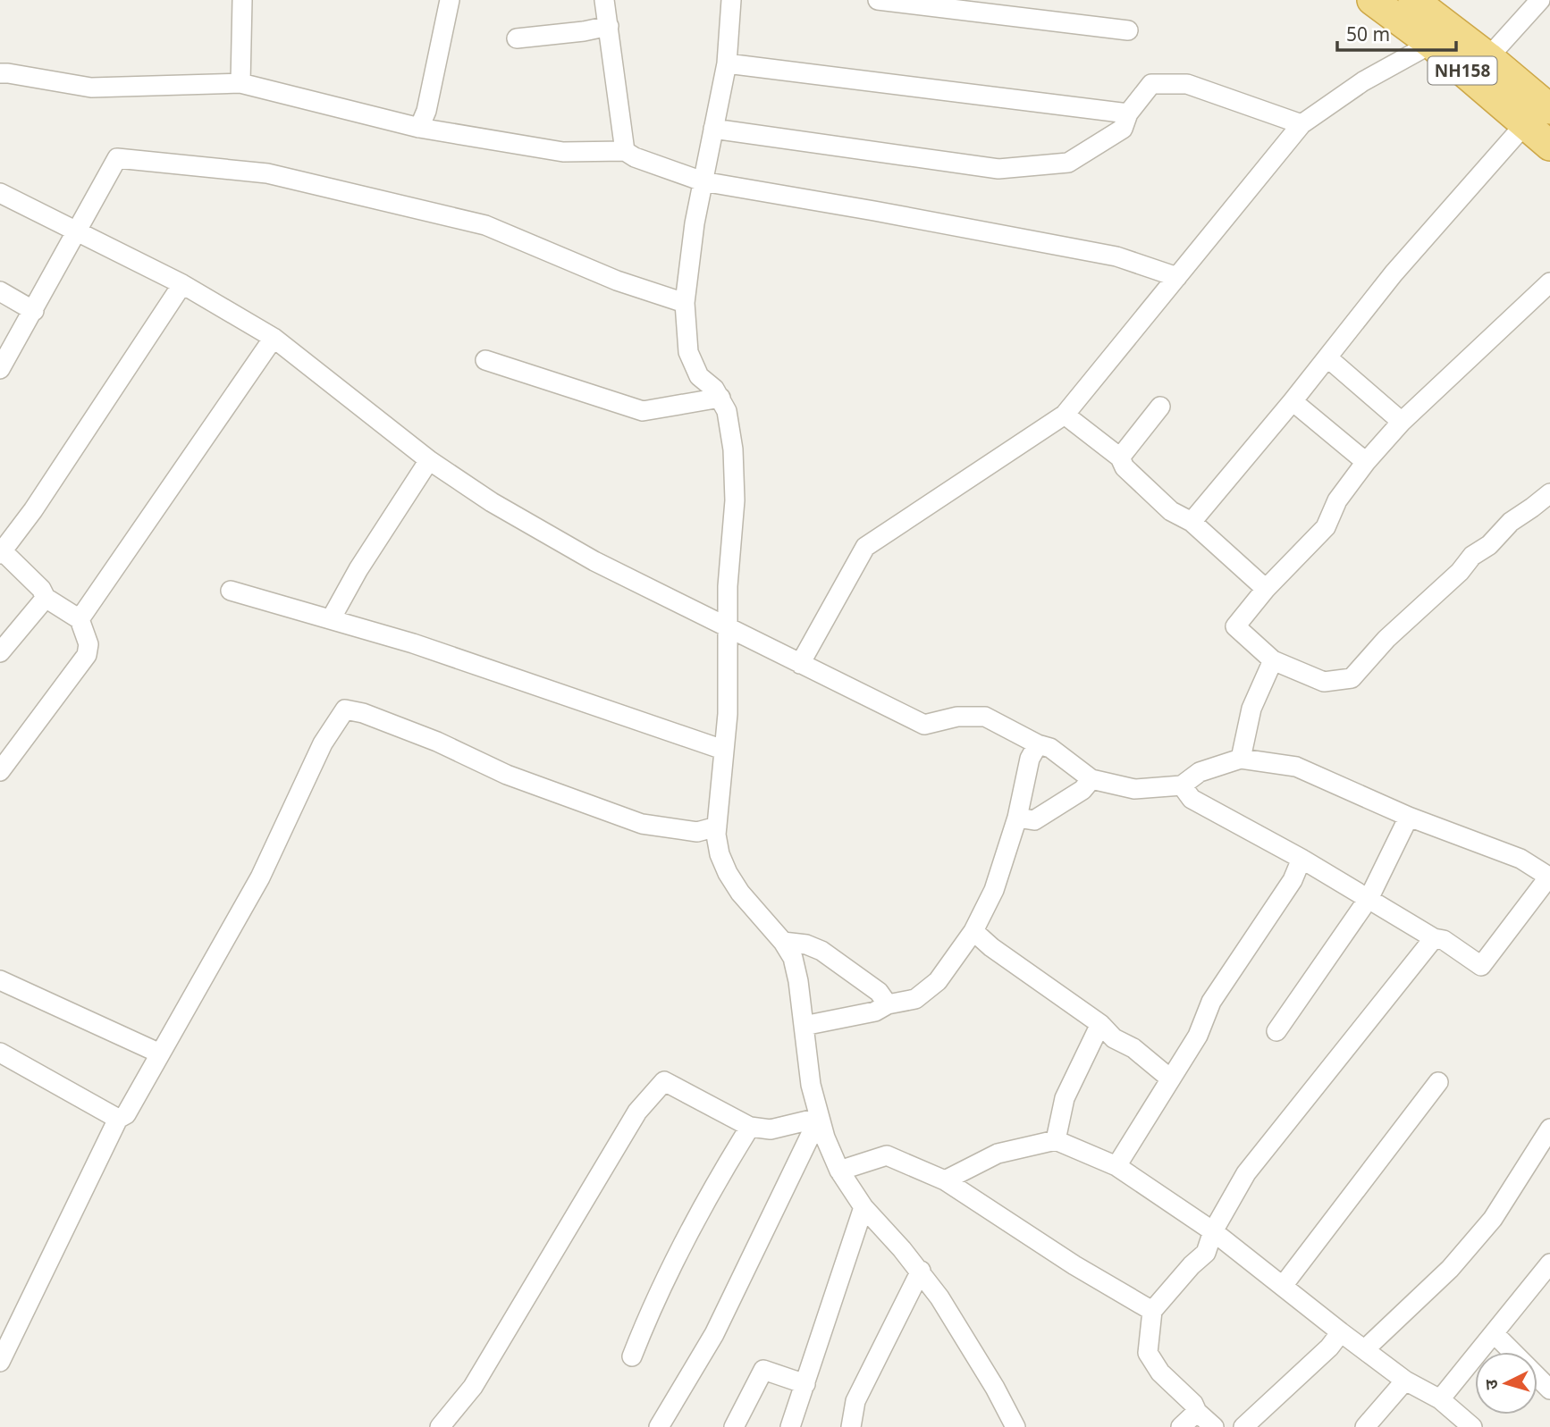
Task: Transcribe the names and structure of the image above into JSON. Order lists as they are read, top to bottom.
{
  "streets": {
    "highway": ["NH158"]
  },
  "scale_bar": "50 m",
  "north": "left"
}
